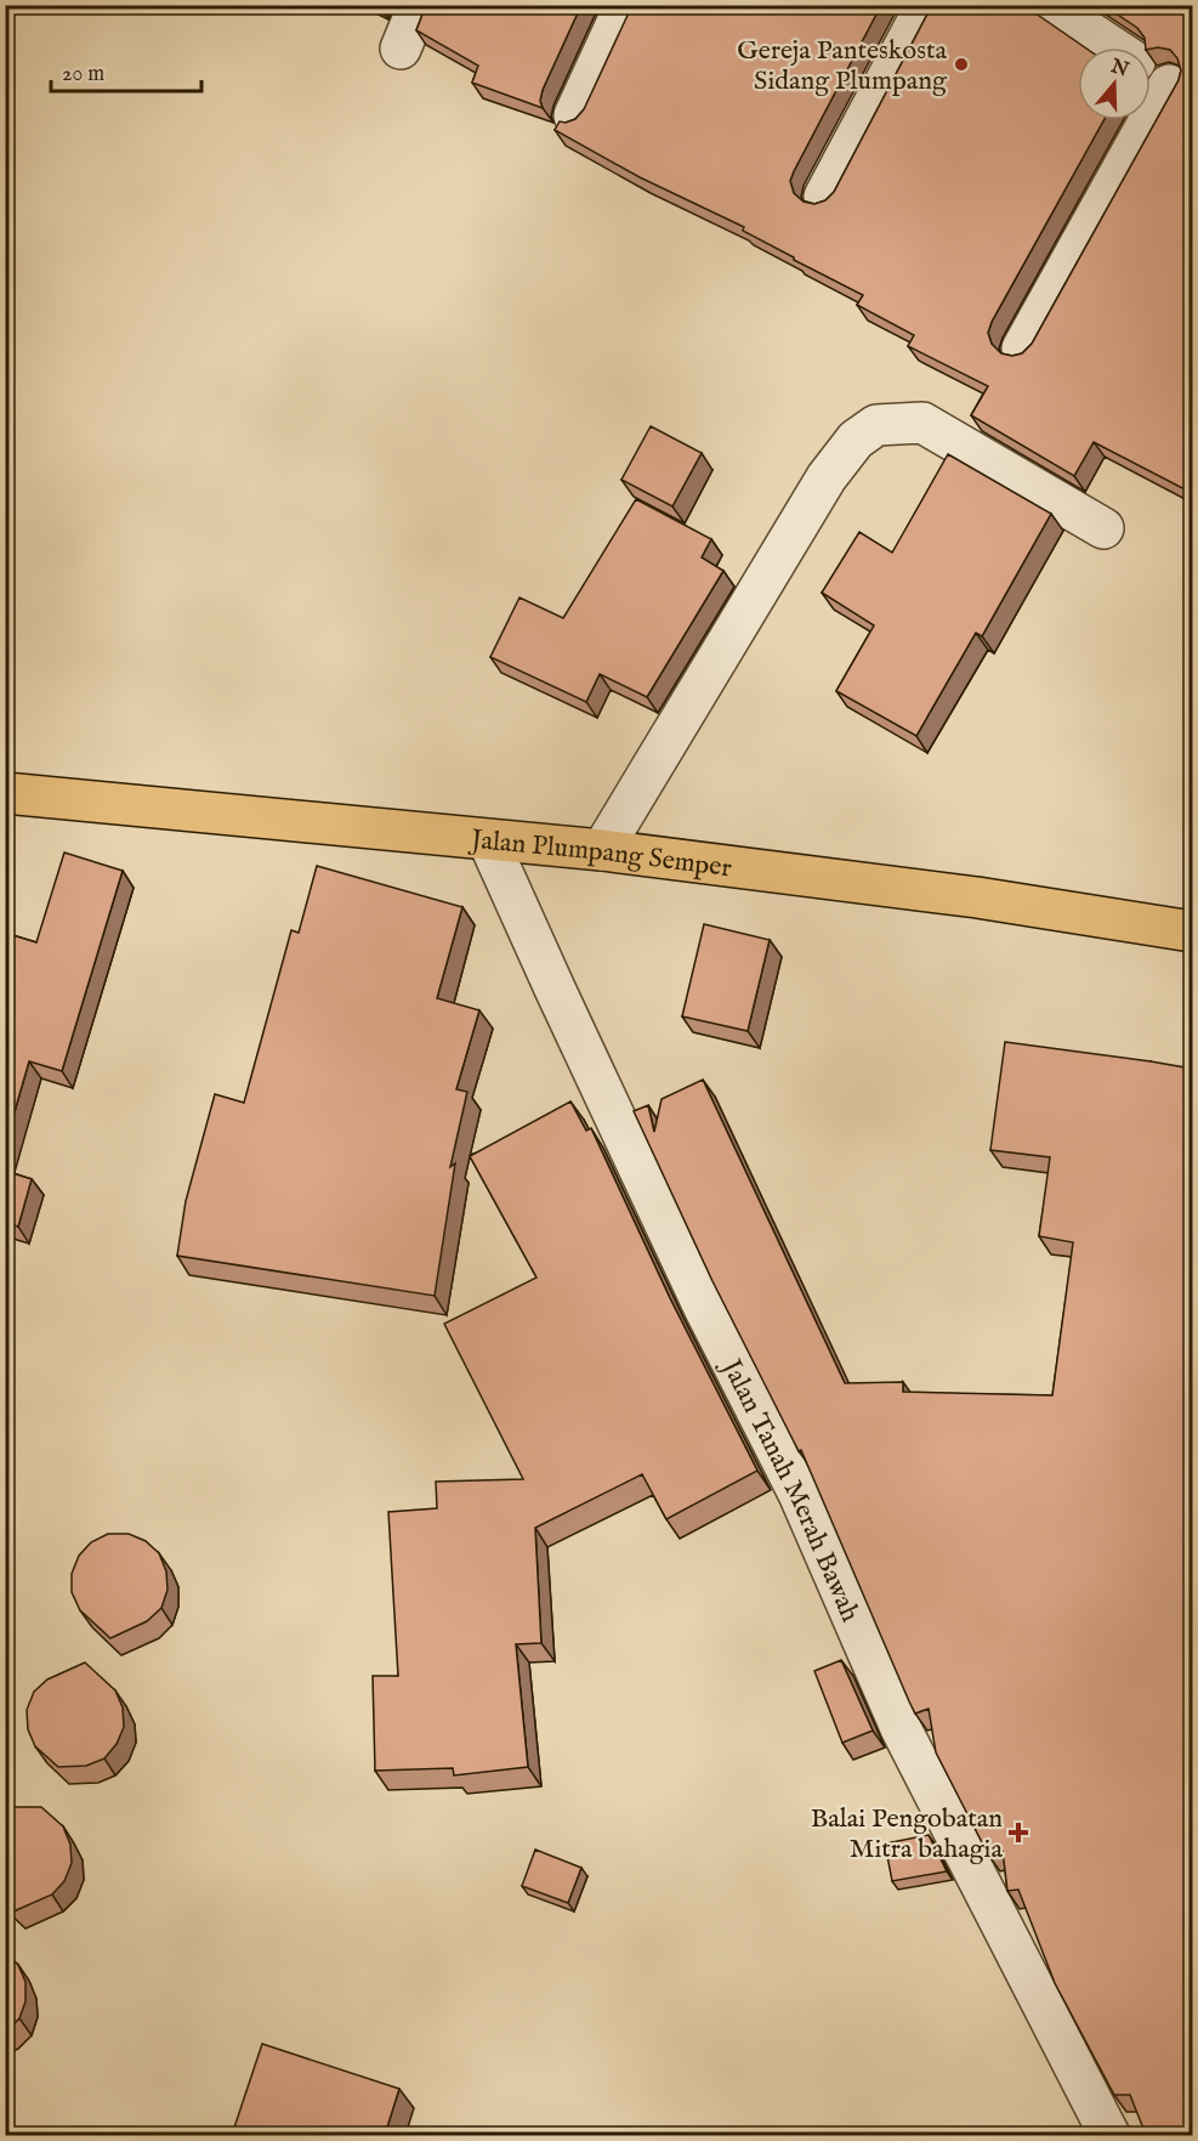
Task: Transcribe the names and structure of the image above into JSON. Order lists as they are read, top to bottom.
{
  "streets": {
    "main road": ["Jalan Plumpang Semper"],
    "street": ["Jalan Tanah Merah Bawah"]
  },
  "crossings": [
    ["Jalan Plumpang Semper", "Jalan Tanah Merah Bawah"]
  ],
  "places": {
    "other": ["Gereja Panteskosta Sidang Plumpang"],
    "health": ["Balai Pengobatan Mitra bahagia"]
  },
  "scale_bar": "20 m",
  "north": "top"
}
